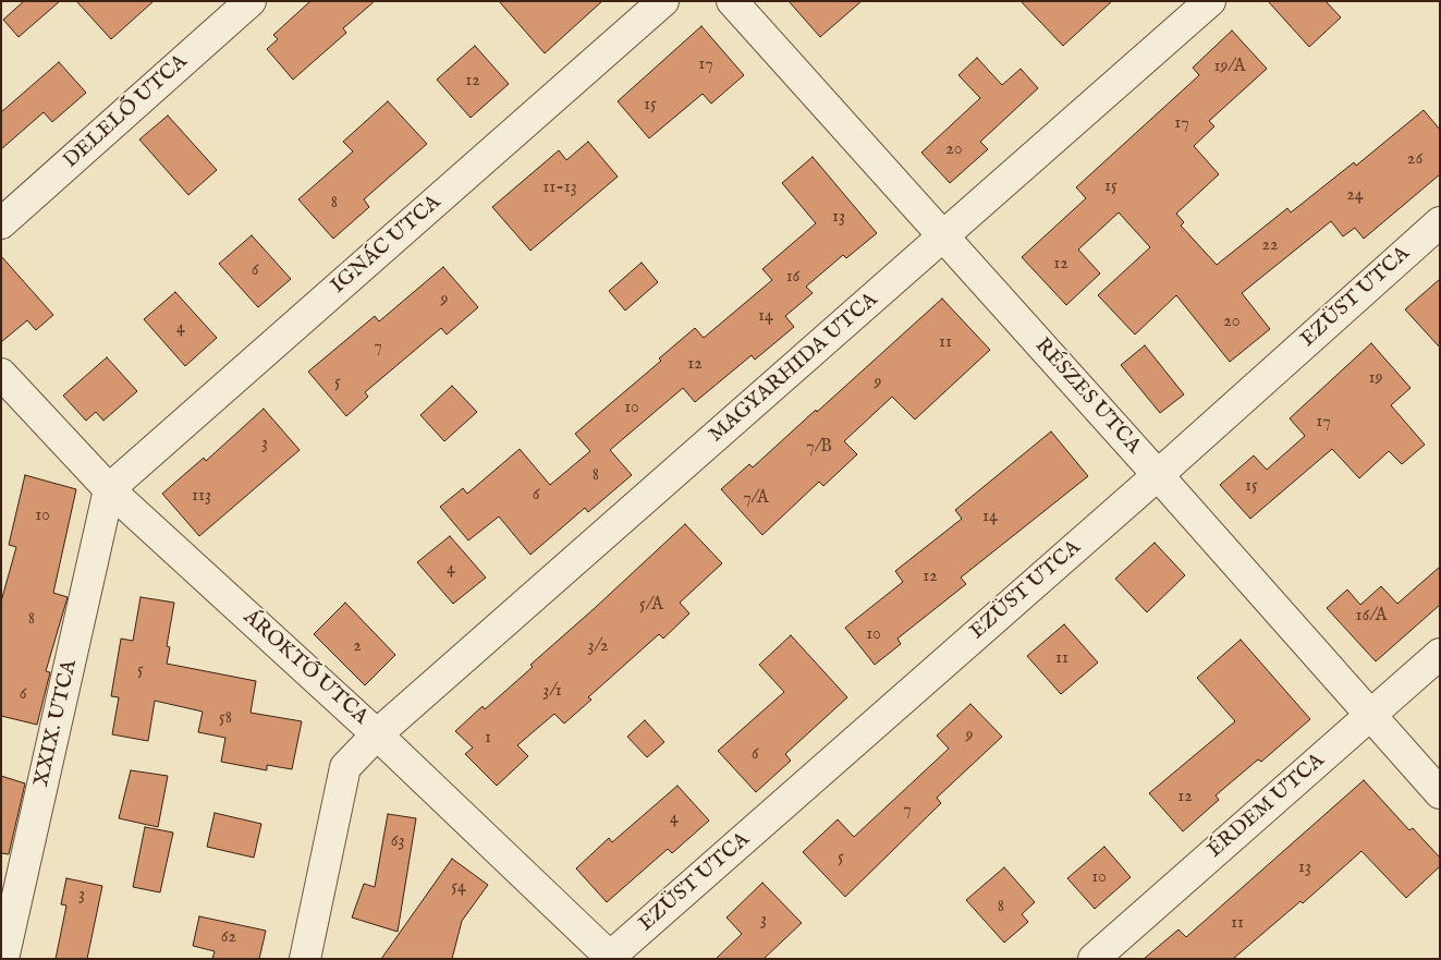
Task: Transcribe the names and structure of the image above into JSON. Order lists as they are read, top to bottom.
{
  "streets": {
    "street": [
      "DELELŐ UTCA",
      "IGNÁC UTCA",
      "EZÜST UTCA",
      "MAGYARHIDA UTCA",
      "RÉSZES UTCA",
      "ÁROKTŐ UTCA",
      "XXIX. UTCA",
      "ÉRDEM UTCA"
    ]
  },
  "crossings": [
    ["IGNÁC UTCA", "ÁROKTŐ UTCA"],
    ["IGNÁC UTCA", "XXIX. UTCA"],
    ["EZÜST UTCA", "RÉSZES UTCA"],
    ["EZÜST UTCA", "ÁROKTŐ UTCA"],
    ["MAGYARHIDA UTCA", "RÉSZES UTCA"],
    ["MAGYARHIDA UTCA", "ÁROKTŐ UTCA"],
    ["RÉSZES UTCA", "ÉRDEM UTCA"],
    ["ÁROKTŐ UTCA", "XXIX. UTCA"]
  ],
  "house_numbers": [
    "17",
    "19/A",
    "12",
    "15",
    "17",
    "20",
    "26",
    "15",
    "11-13",
    "24",
    "8",
    "13",
    "22",
    "12",
    "6",
    "16",
    "9",
    "14",
    "20",
    "4",
    "11",
    "7",
    "12",
    "19",
    "5",
    "9",
    "10",
    "17",
    "3",
    "7/B",
    "8",
    "15",
    "6",
    "113",
    "7/A",
    "10",
    "14",
    "4",
    "12",
    "5/A",
    "16/A",
    "8",
    "10",
    "2",
    "3/2",
    "11",
    "5",
    "3/1",
    "6",
    "58",
    "9",
    "1",
    "6",
    "12",
    "7",
    "4",
    "63",
    "5",
    "13",
    "10",
    "54",
    "3",
    "8",
    "3",
    "11",
    "62"
  ]
}
